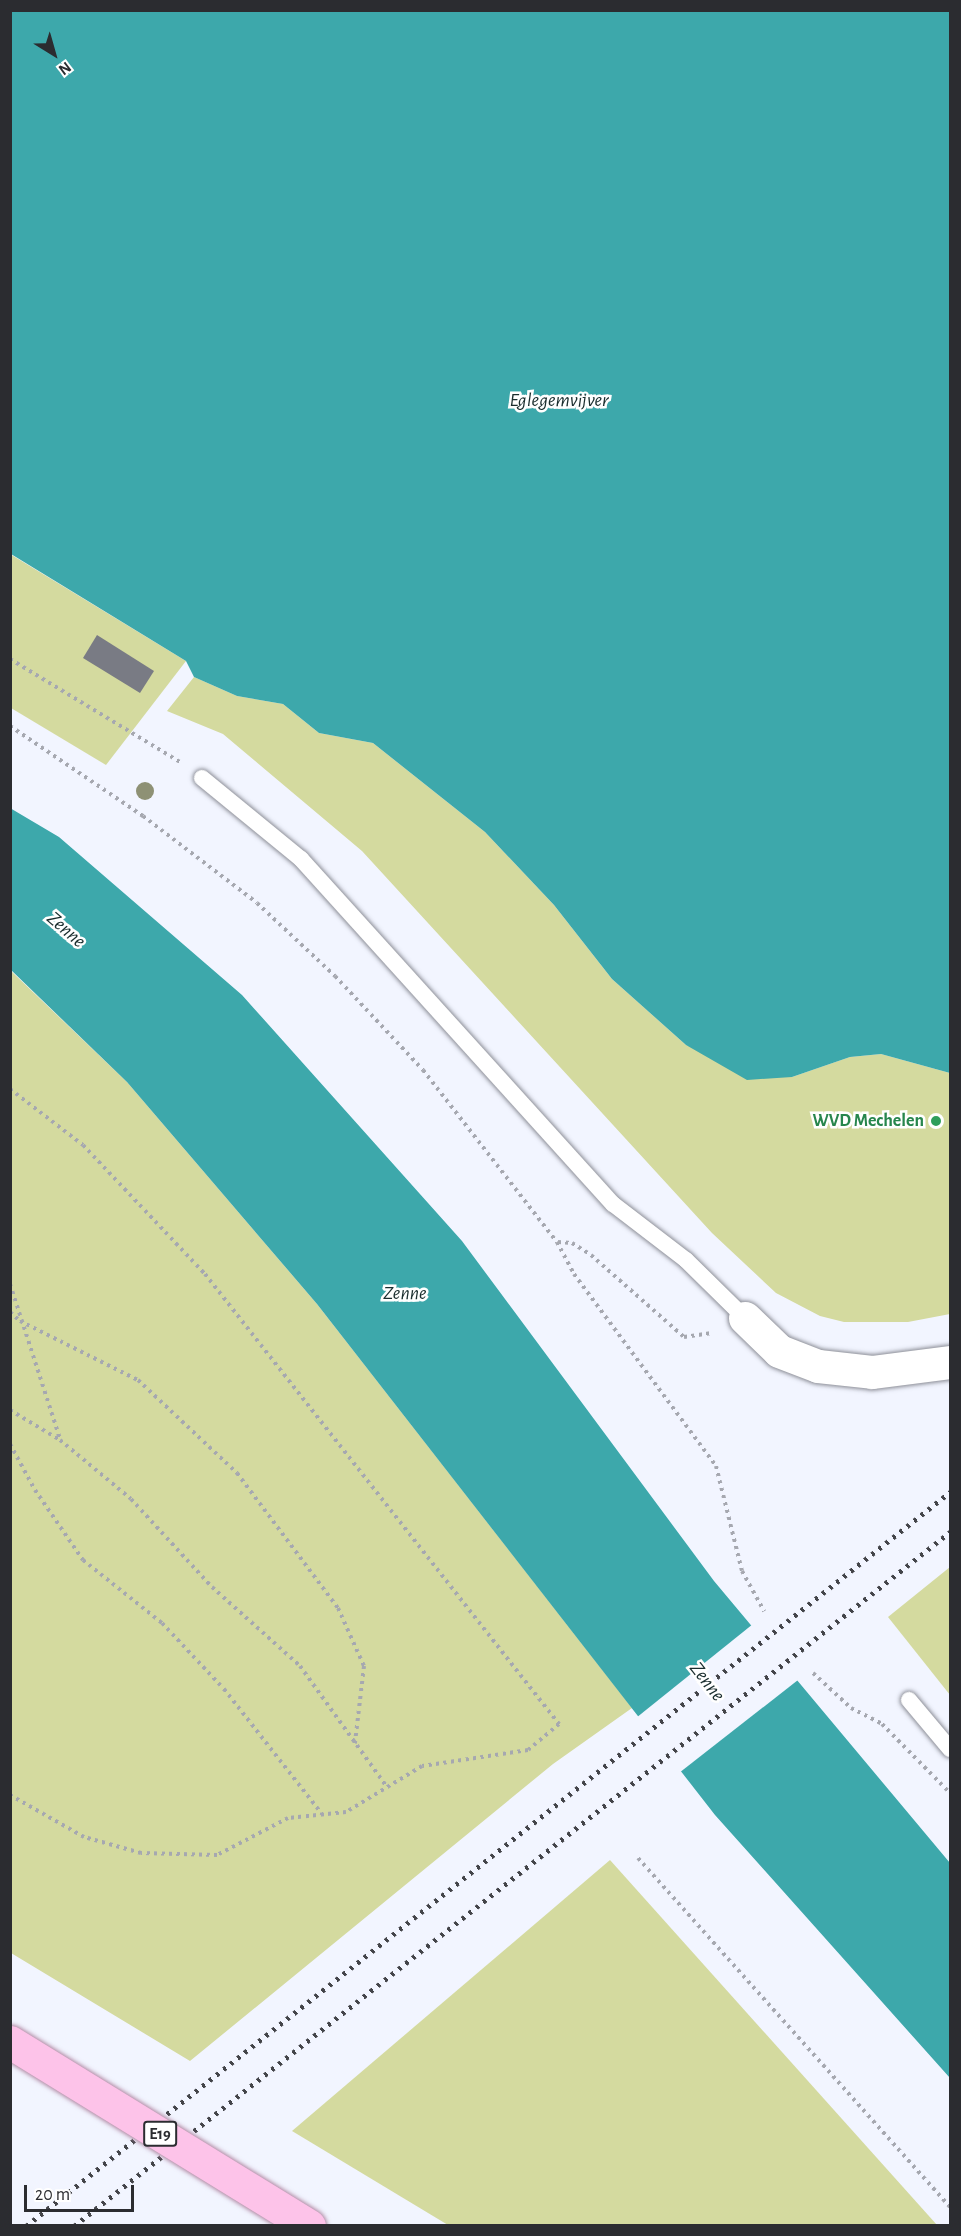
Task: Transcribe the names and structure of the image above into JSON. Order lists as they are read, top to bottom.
{
  "streets": {
    "highway": ["E19"]
  },
  "water": ["Eglegemvijver", "Zenne"],
  "places": ["WVD Mechelen"],
  "scale_bar": "20 m",
  "north": "bottom right"
}
